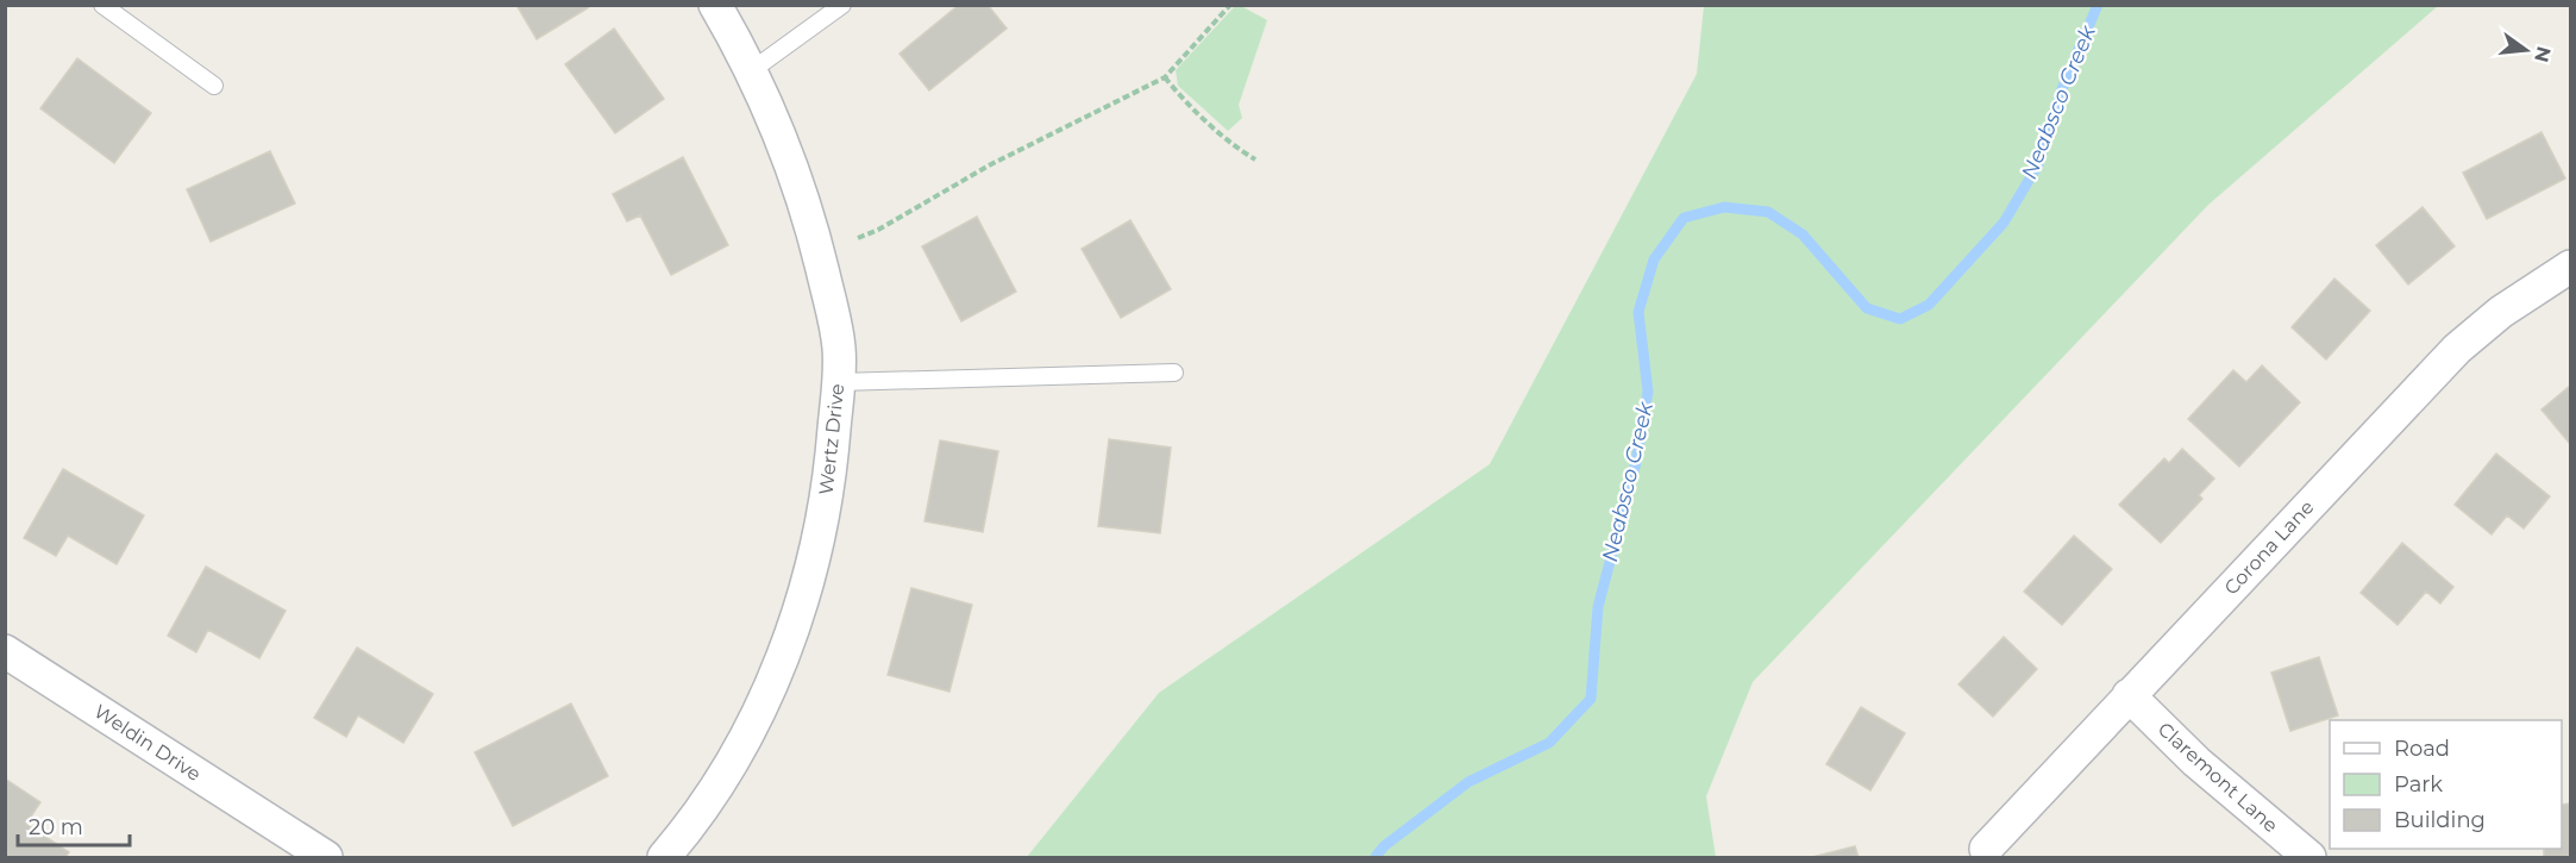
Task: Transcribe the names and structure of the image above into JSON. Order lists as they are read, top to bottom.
{
  "streets": {
    "street": [
      "Wertz Drive",
      "Corona Lane",
      "Weldin Drive",
      "Claremont Lane"
    ]
  },
  "crossings": [
    ["Corona Lane", "Claremont Lane"]
  ],
  "water": ["Neabsco Creek"],
  "legend": ["Road", "Park", "Building"],
  "scale_bar": "20 m",
  "north": "right"
}
